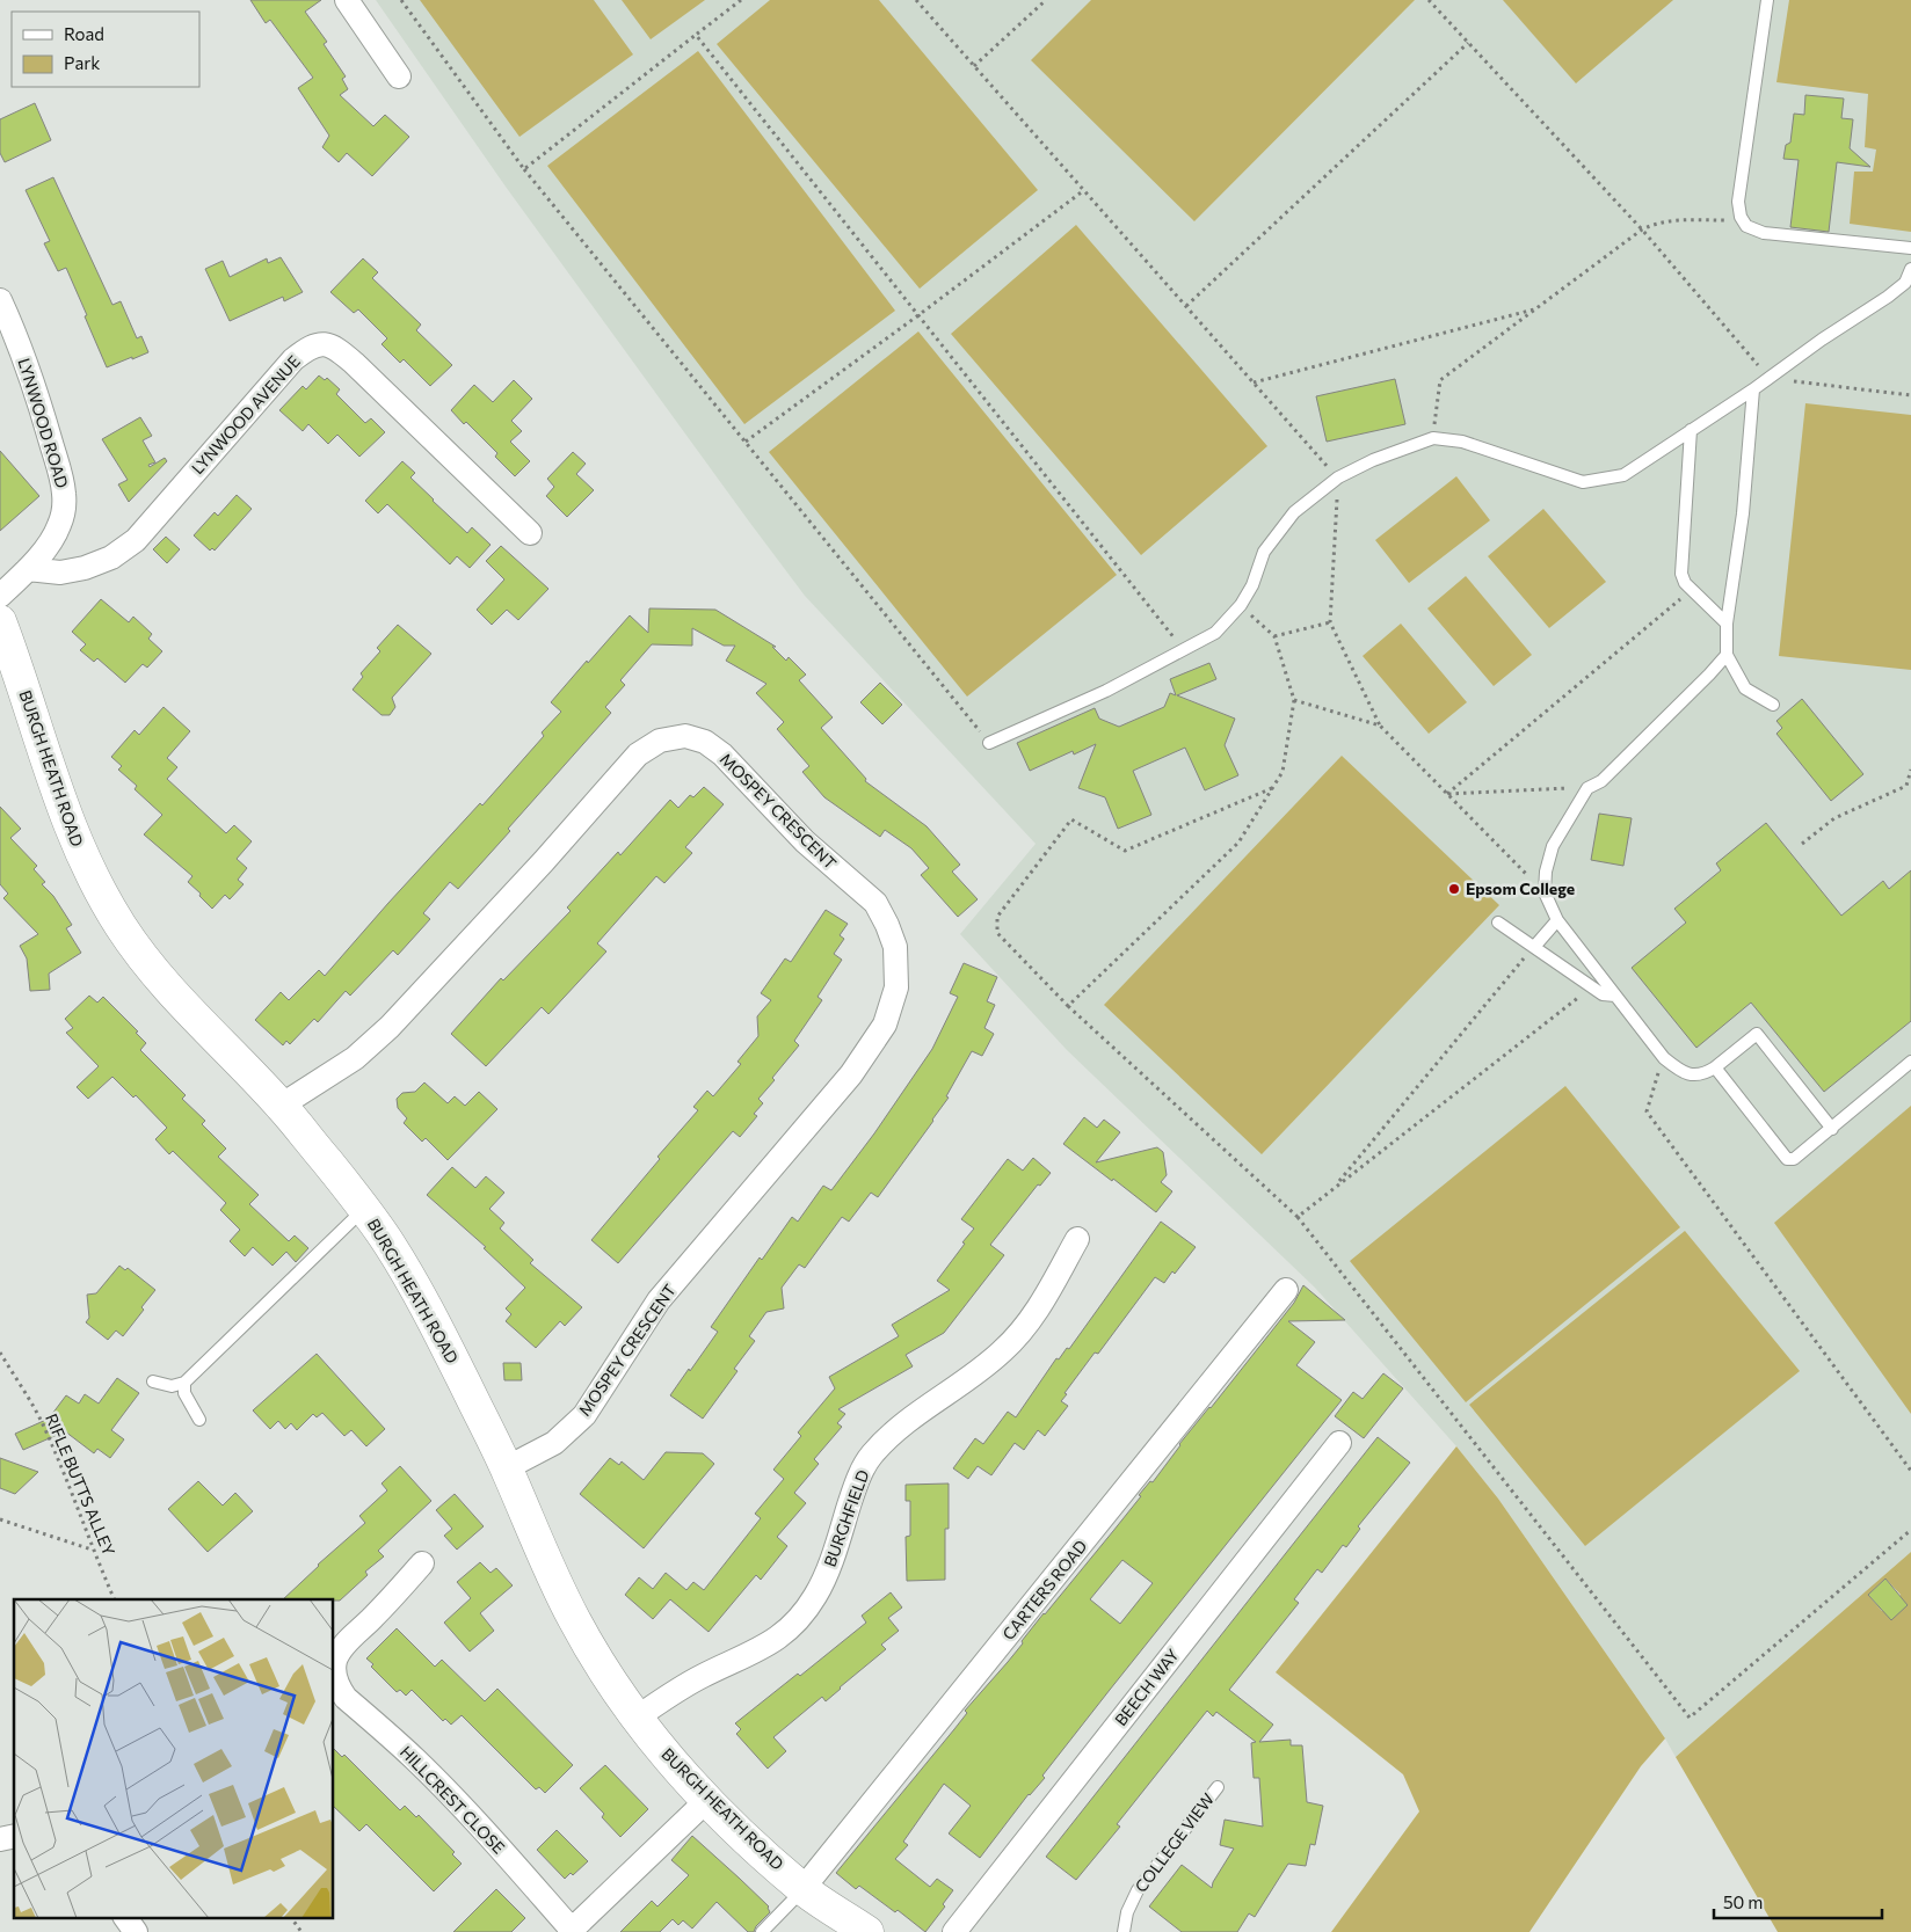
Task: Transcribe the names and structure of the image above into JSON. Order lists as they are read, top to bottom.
{
  "streets": {
    "main road": ["BURGH HEATH ROAD"],
    "street": [
      "LYNWOOD AVENUE",
      "LYNWOOD ROAD",
      "MOSPEY CRESCENT",
      "BURGHFIELD",
      "CARTERS ROAD",
      "BEECH WAY",
      "HILLCREST CLOSE"
    ],
    "lane": ["COLLEGE VIEW"],
    "path": ["RIFLE BUTTS ALLEY"]
  },
  "crossings": [
    ["LYNWOOD AVENUE", "LYNWOOD ROAD"],
    ["BURGH HEATH ROAD", "MOSPEY CRESCENT"],
    ["BURGH HEATH ROAD", "BURGHFIELD"],
    ["BURGH HEATH ROAD", "CARTERS ROAD"]
  ],
  "places": ["Epsom College"],
  "legend": ["Road", "Park"],
  "scale_bar": "50 m"
}
